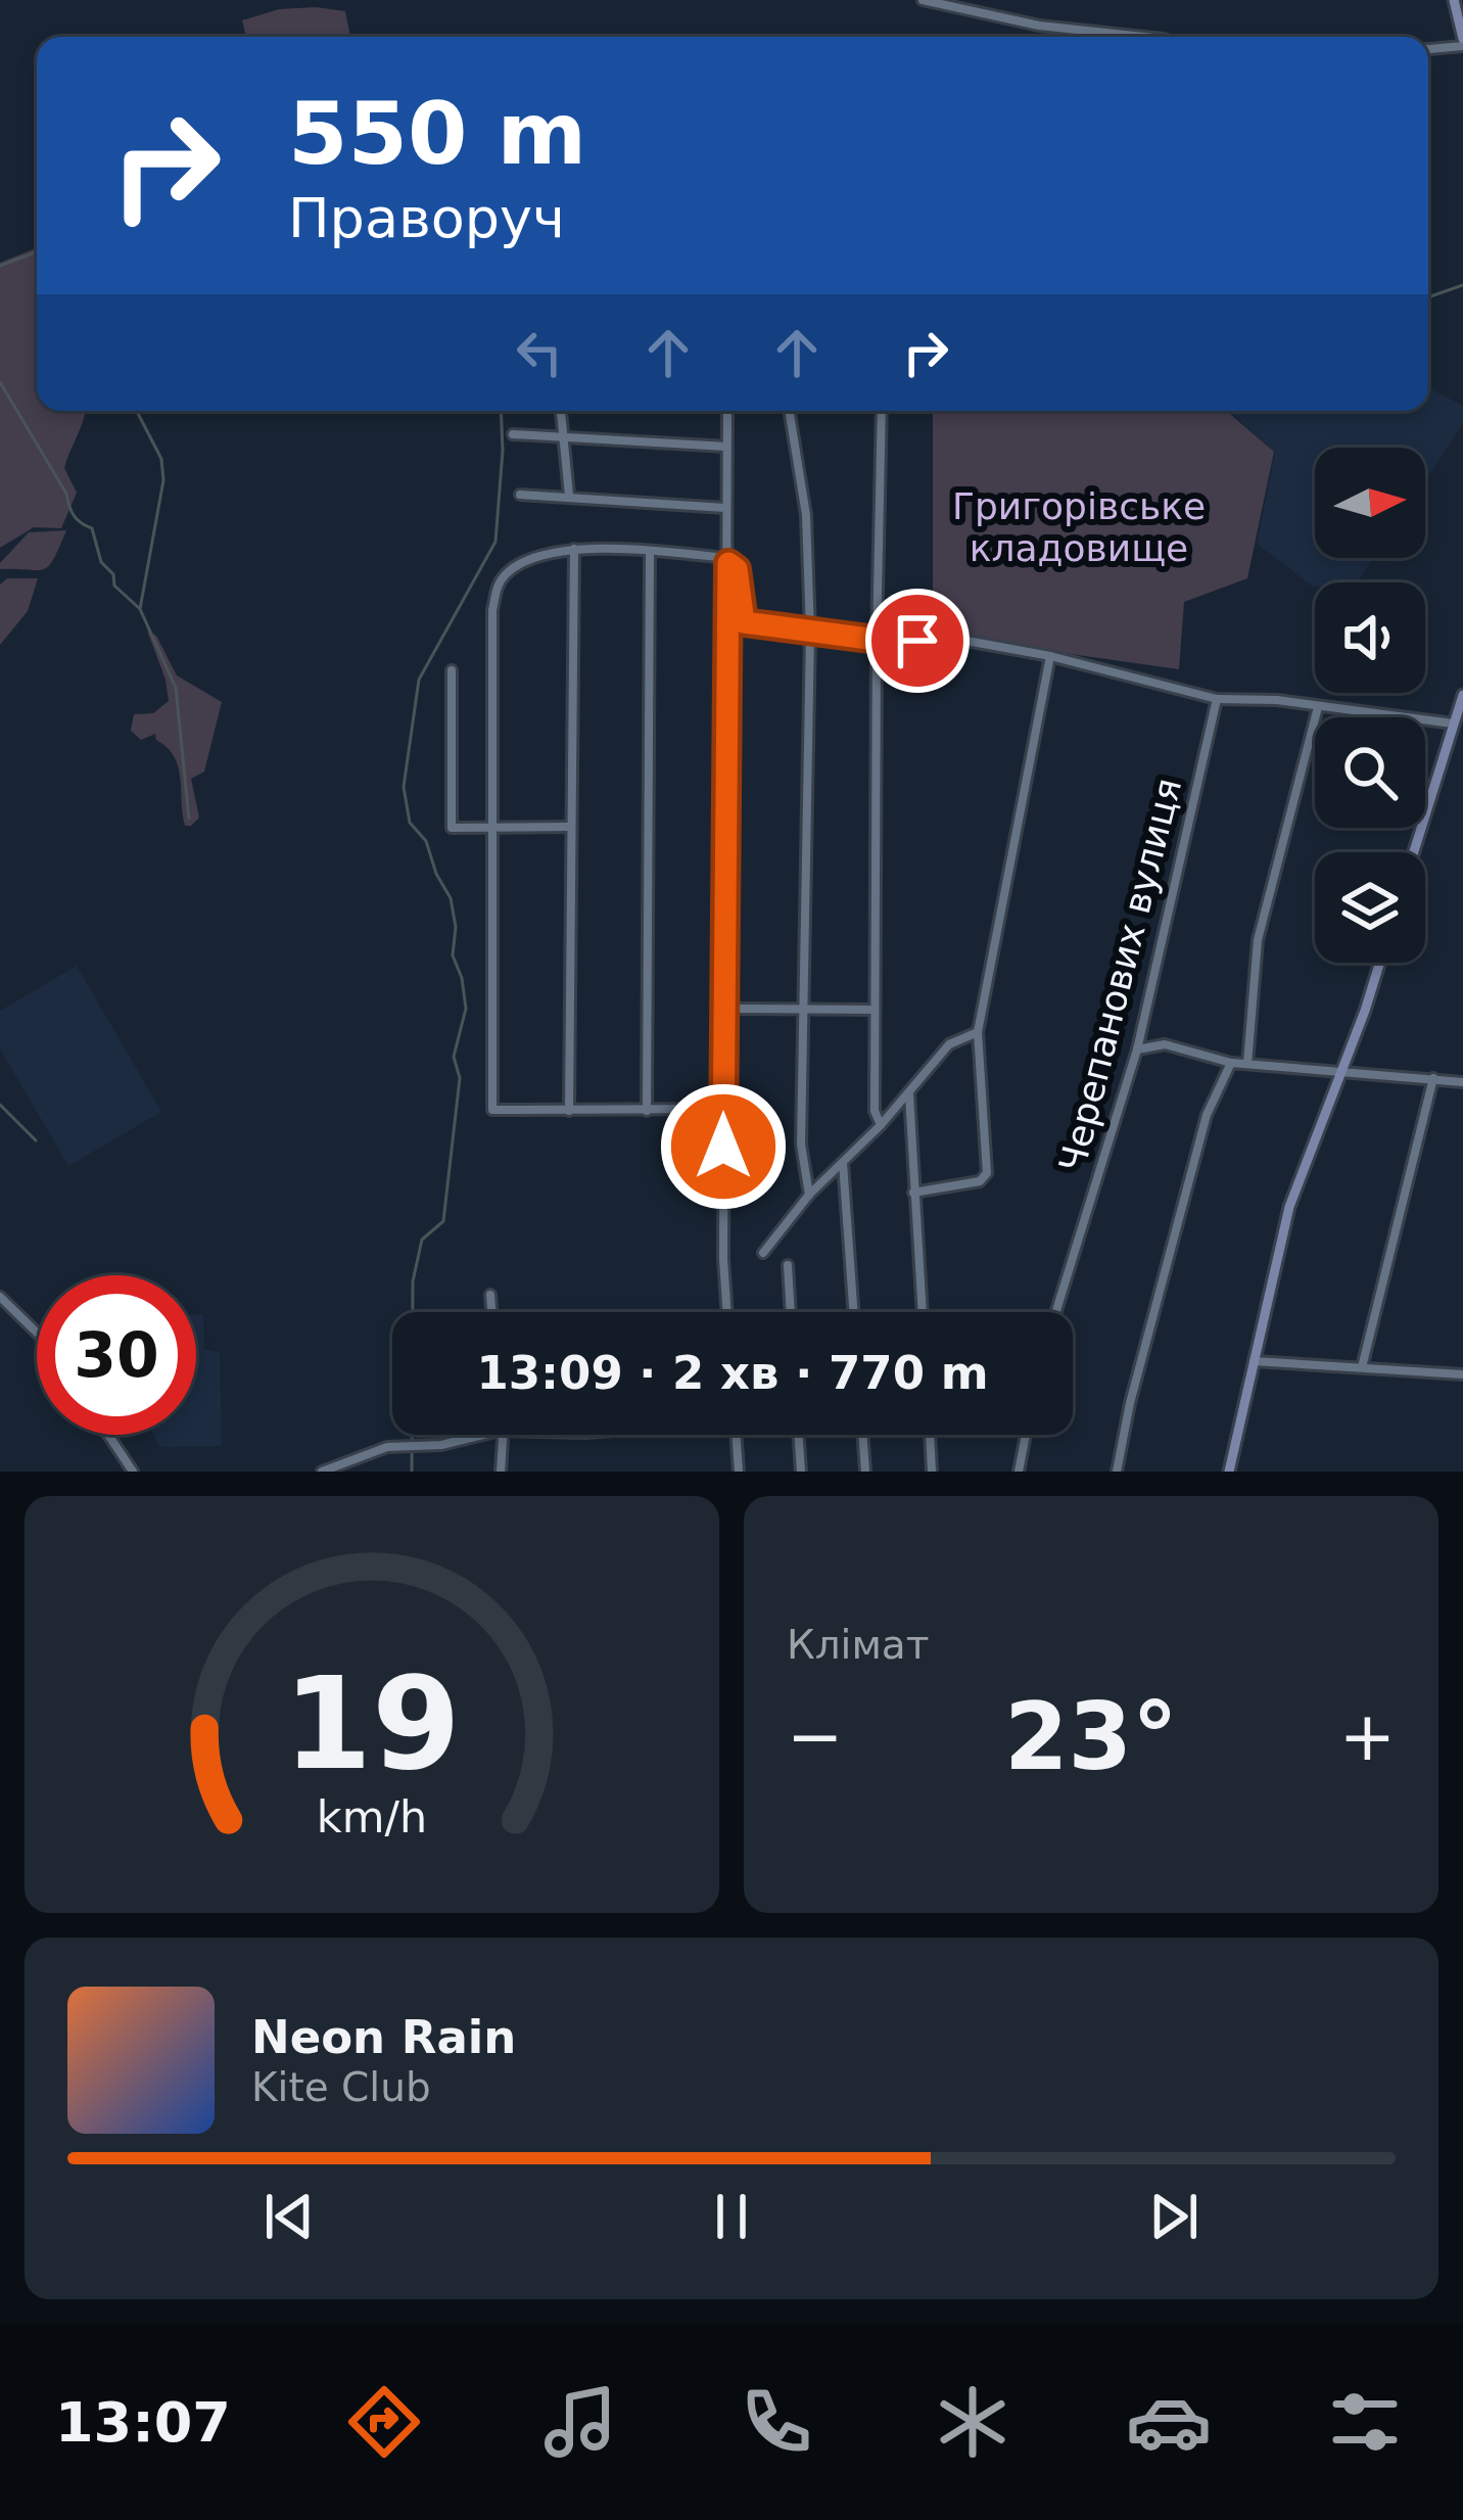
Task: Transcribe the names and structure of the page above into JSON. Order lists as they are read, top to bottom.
{
  "streets": {
    "street": ["Черепанових вулиця"]
  },
  "parks": ["Григорівське кладовище"],
  "north": "right",
  "page": {
    "turn": ["550 m", "Праворуч"],
    "limit": "30",
    "trip": "13:09 · 2 хв · 770 m",
    "tile": "Клімат",
    "heat": ["−", "23°", "+"],
    "song": ["Neon Rain", "Kite Club"],
    "tabs": "13:07",
    "gauge": ["19", "km/h"]
  }
}
